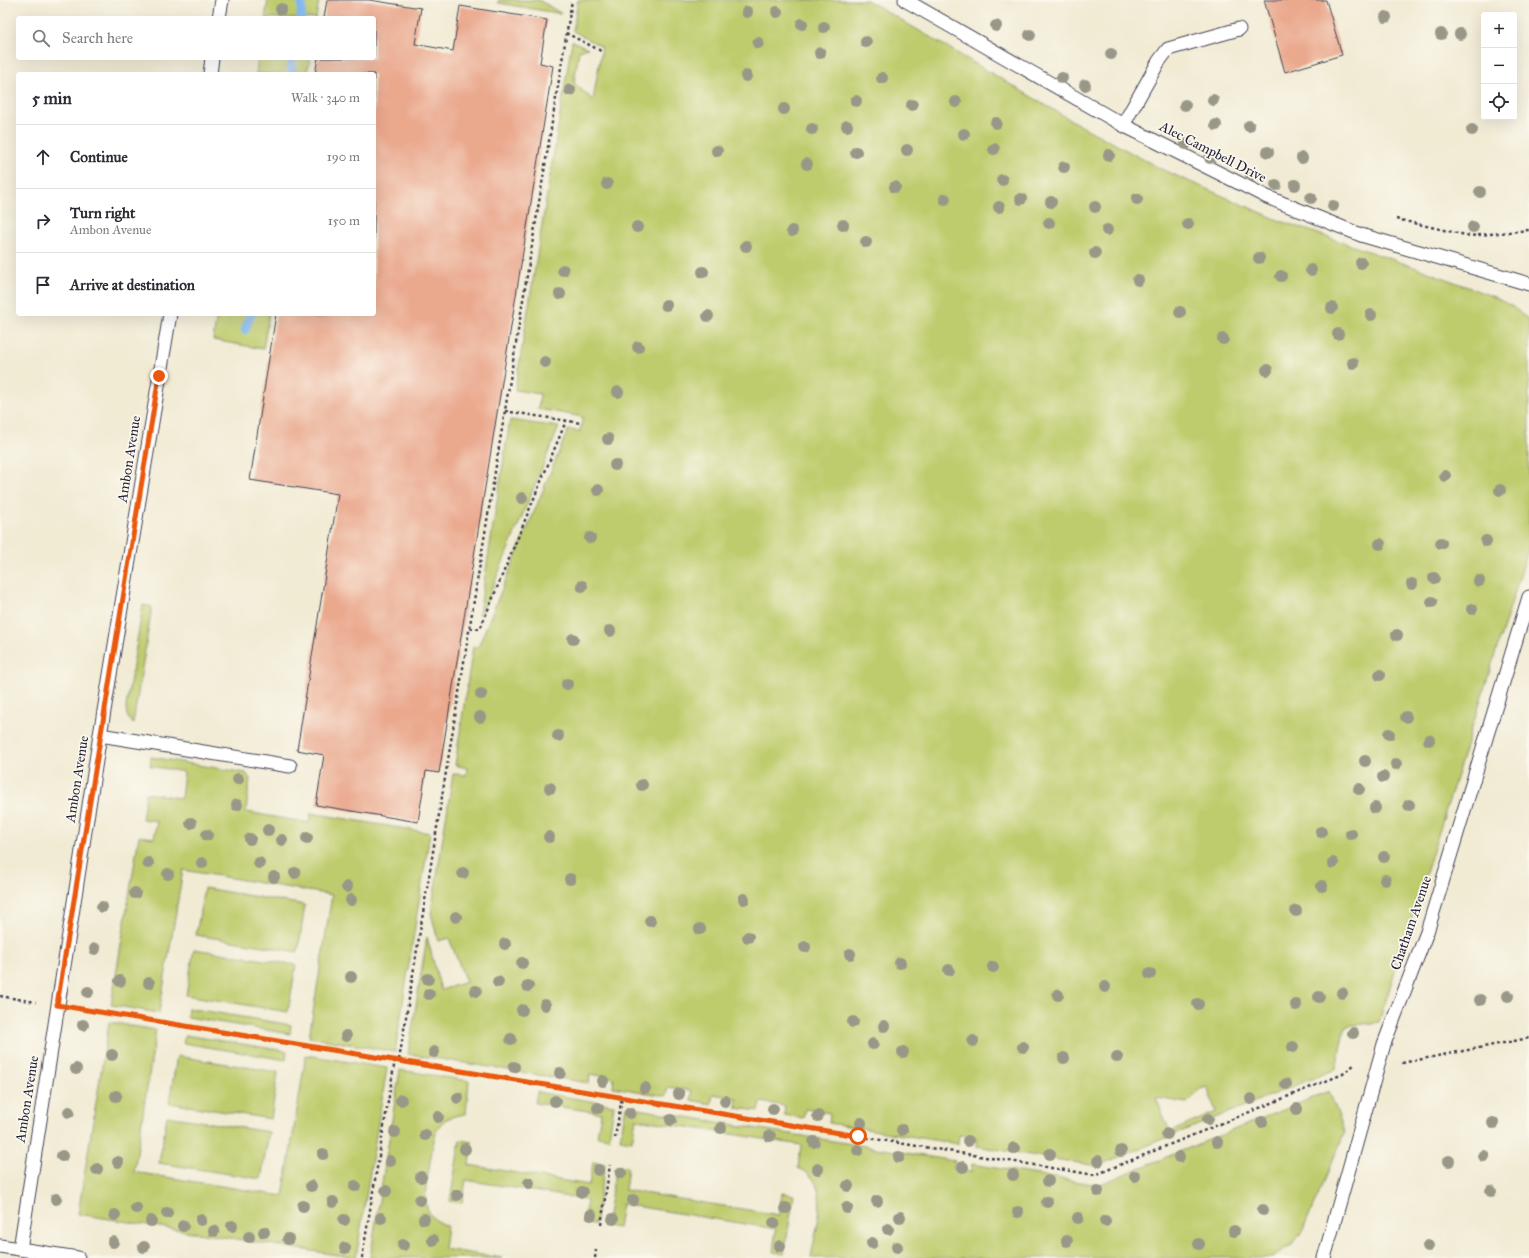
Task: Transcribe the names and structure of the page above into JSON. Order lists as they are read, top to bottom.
{
  "streets": {
    "lane": ["Alec Campbell Drive", "Ambon Avenue", "Chatham Avenue"]
  },
  "page": {
    "map_buttons": ["+", "−"],
    "search": "Search here",
    "heading": ["5 min", "Walk · 340 m"],
    "list": [
      ["Continue", "190 m"],
      ["Turn right", "Ambon Avenue", "150 m"],
      "Arrive at destination"
    ]
  }
}
